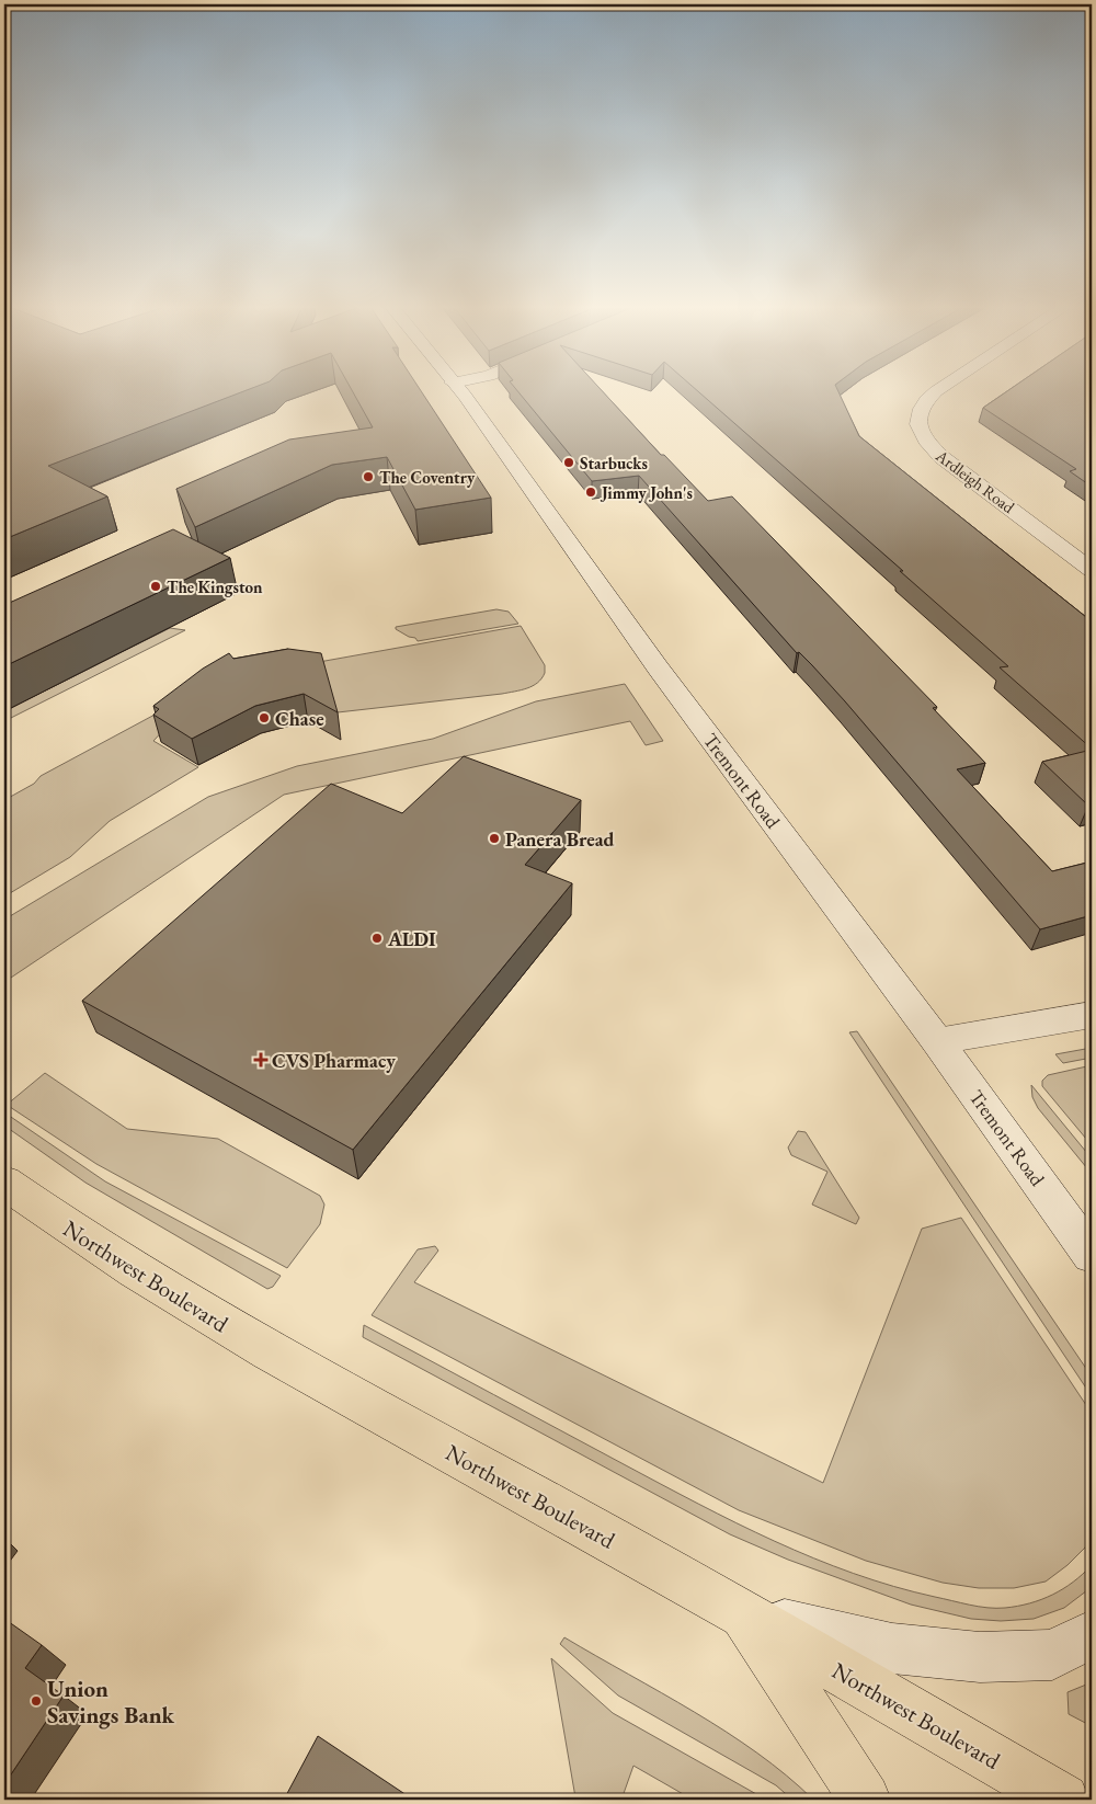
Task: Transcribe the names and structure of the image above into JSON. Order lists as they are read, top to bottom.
{
  "streets": {
    "main road": ["Ardleigh Road", "Tremont Road", "Northwest Boulevard"]
  },
  "places": {
    "other": [
      "Starbucks",
      "The Coventry",
      "Jimmy John's",
      "The Kingston",
      "Chase",
      "Panera Bread",
      "ALDI",
      "Union Savings Bank"
    ],
    "health": ["CVS Pharmacy"]
  }
}
